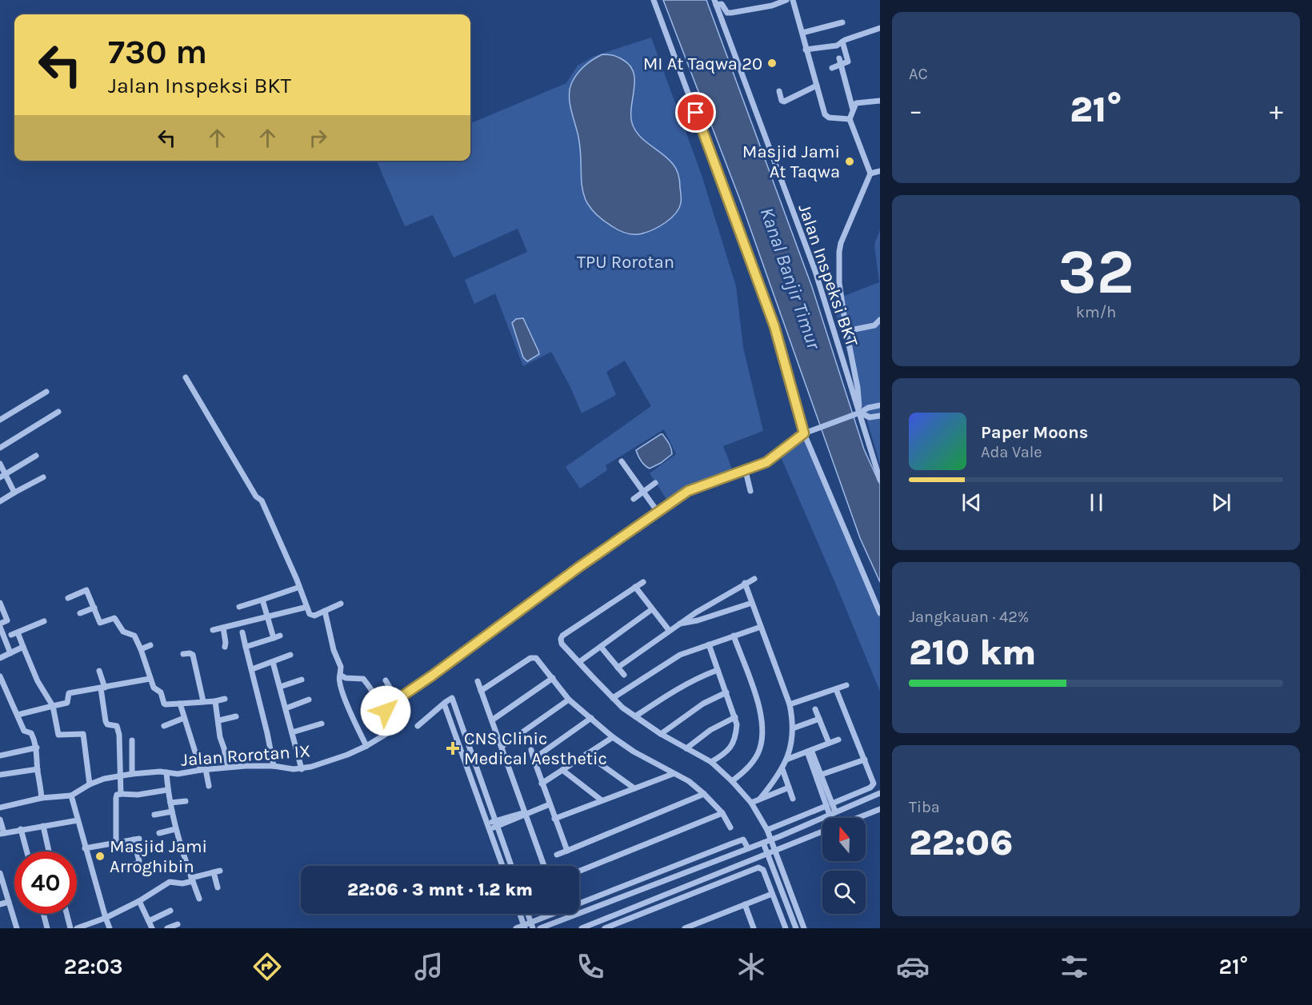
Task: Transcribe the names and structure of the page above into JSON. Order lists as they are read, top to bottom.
{
  "streets": {
    "street": ["Jalan Inspeksi BKT", "Jalan Rorotan IX"]
  },
  "water": ["Kanal Banjir Timur"],
  "parks": ["TPU Rorotan"],
  "places": {
    "other": ["MI At Taqwa 20", "Masjid Jami At Taqwa", "Masjid Jami Arroghibin"],
    "health": ["CNS Clinic Medical Aesthetic"]
  },
  "north": "top",
  "page": {
    "tile": [
      "AC",
      ["32", "km/h"],
      ["Jangkauan · 42%", "210 km"],
      ["Tiba", "22:06"]
    ],
    "turn": ["730 m", "Jalan Inspeksi BKT"],
    "heat": ["−", "21°", "+"],
    "song": ["Paper Moons", "Ada Vale"],
    "limit": "40",
    "trip": "22:06 · 3 mnt · 1.2 km",
    "tabs": ["22:03", "21°"]
  }
}
